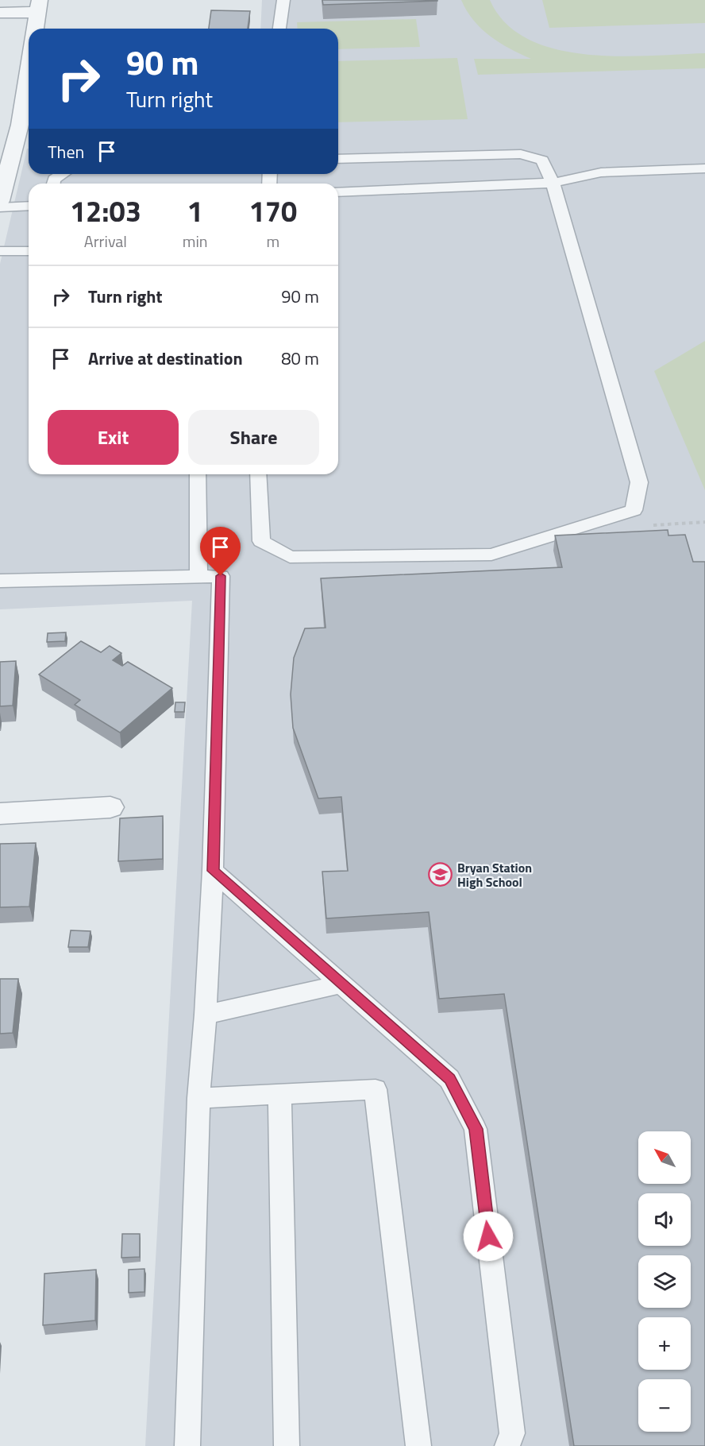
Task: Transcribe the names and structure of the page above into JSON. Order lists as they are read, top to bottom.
{
  "places": {
    "school or university": ["Bryan Station High School"]
  },
  "north": "top left",
  "page": {
    "turn": ["90 m", "Turn right"],
    "then": "Then",
    "eta": [
      "12:03",
      "Arrival",
      "1",
      "min",
      "170",
      "m"
    ],
    "list": [
      {
        "name": "Turn right",
        "value": "90 m"
      },
      {
        "name": "Arrive at destination",
        "value": "80 m"
      }
    ],
    "buttons": ["Exit", "Share"],
    "map_buttons": ["+", "−"]
  }
}
